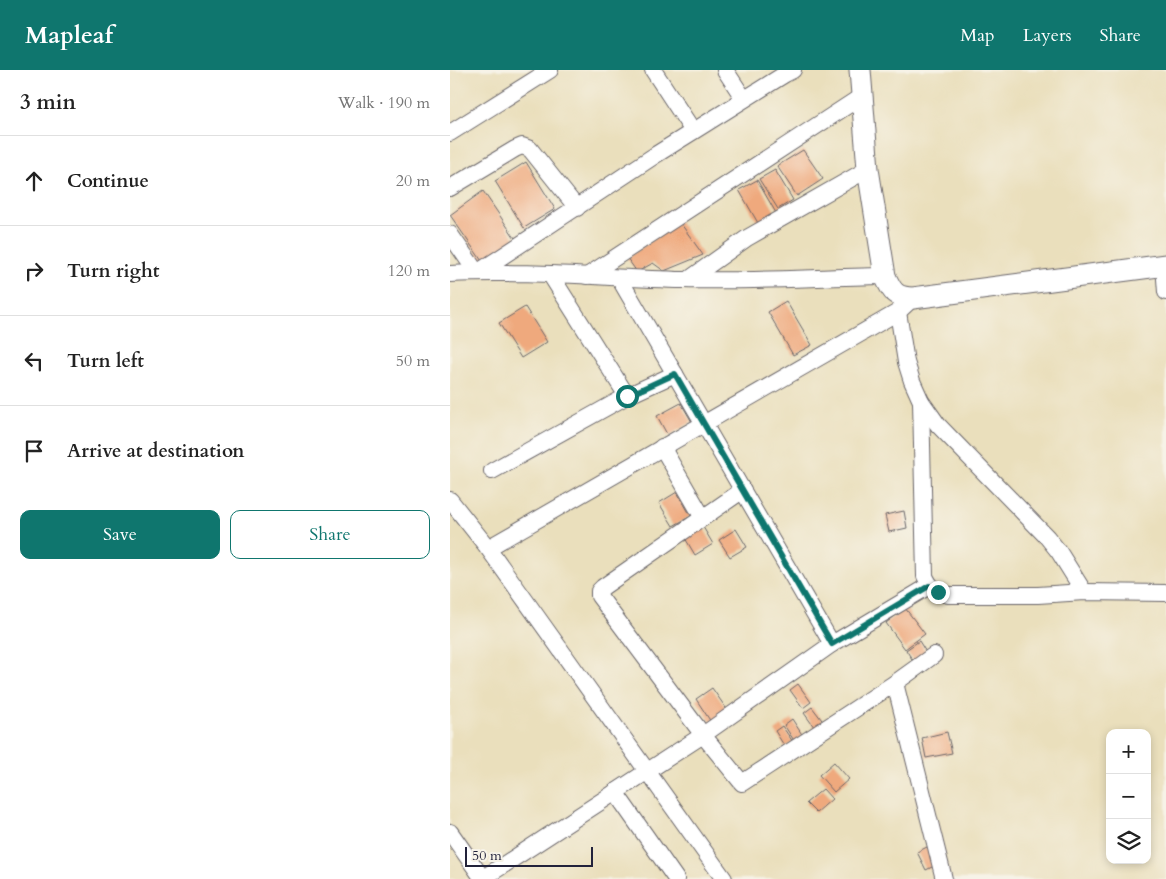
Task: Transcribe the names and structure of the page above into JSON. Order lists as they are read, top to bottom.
{
  "scale_bar": "50 m",
  "page": {
    "header": "Mapleaf",
    "nav": ["Map", "Layers", "Share"],
    "heading": ["3 min", "Walk · 190 m"],
    "list": [
      ["Continue", "20 m"],
      ["Turn right", "120 m"],
      ["Turn left", "50 m"],
      "Arrive at destination"
    ],
    "buttons": ["Save", "Share"],
    "map_buttons": ["+", "−"],
    "scale": "50 m"
  }
}
